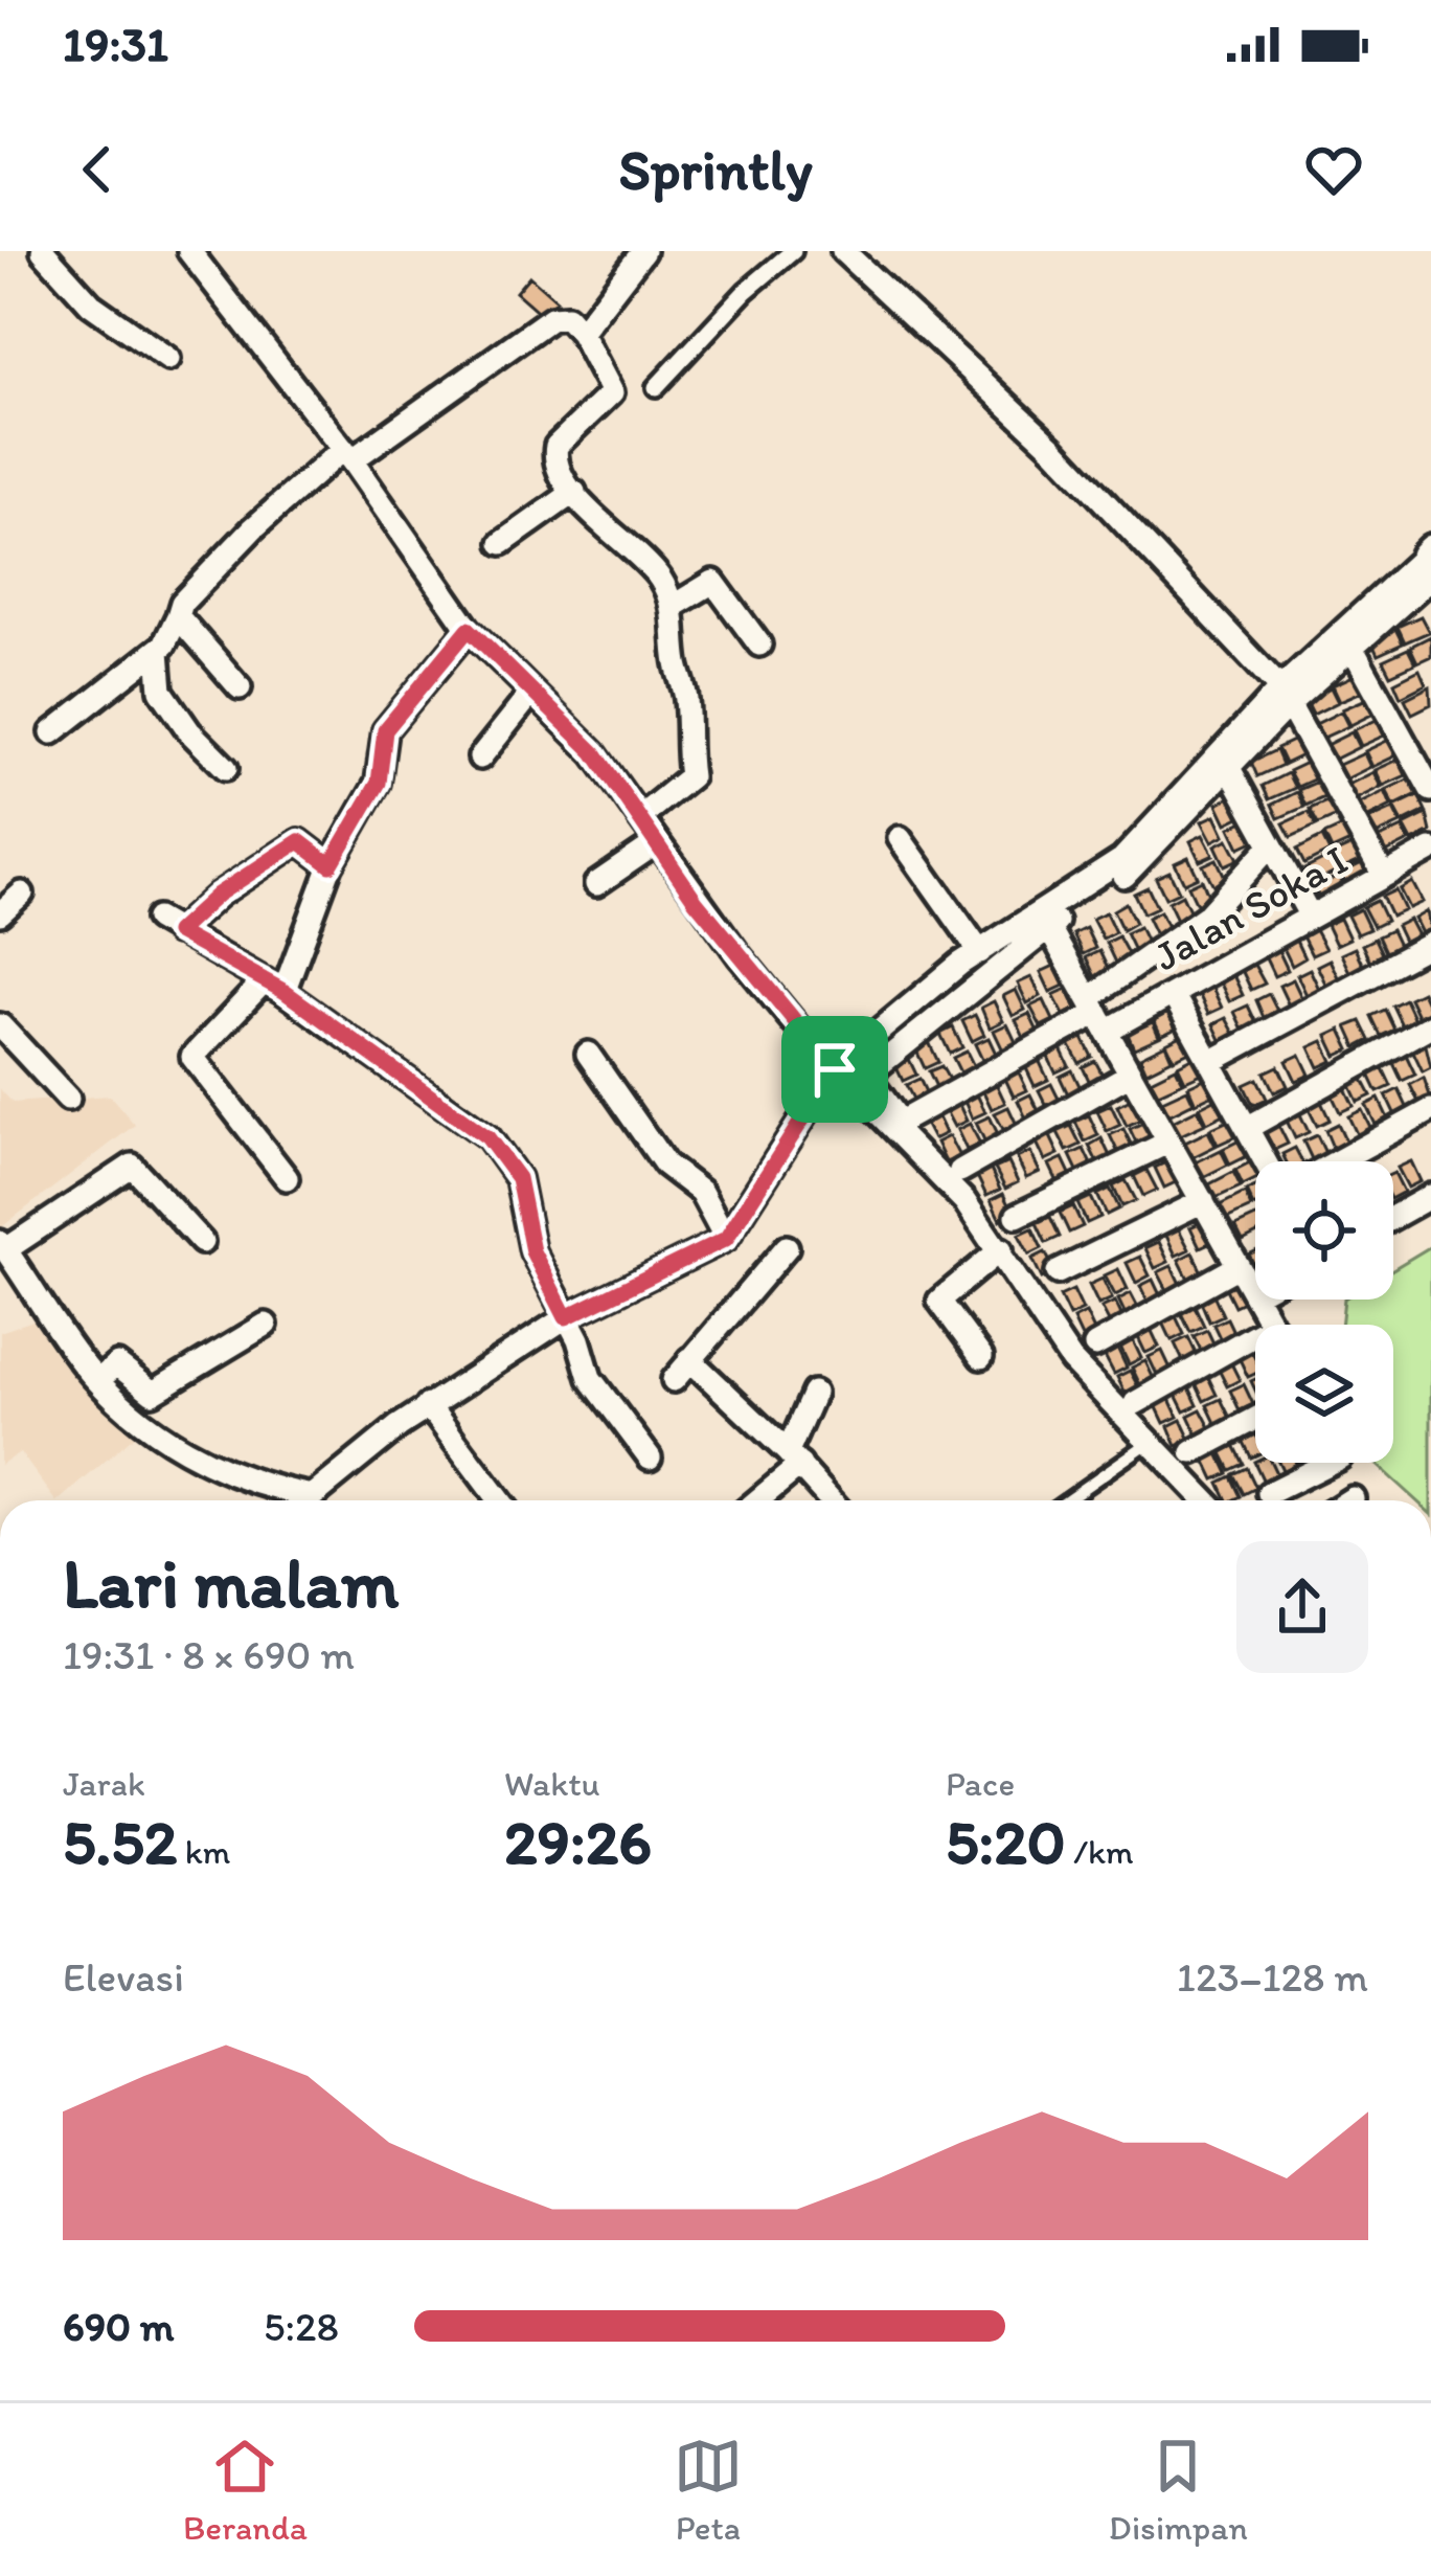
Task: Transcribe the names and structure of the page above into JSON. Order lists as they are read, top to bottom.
{
  "streets": {
    "street": ["Jalan Soka I"]
  },
  "page": {
    "status": "19:31",
    "header": "Sprintly",
    "heading": ["Lari malam", "19:31 · 8 × 690 m"],
    "stats": [
      ["Jarak", "5.52 km"],
      ["Waktu", "29:26"],
      ["Pace", "5:20 /km"]
    ],
    "chart": ["Elevasi", "123–128 m"],
    "list": [
      {
        "name": "690 m",
        "note": "5:28"
      }
    ],
    "tabs": ["Beranda", "Peta", "Disimpan"]
  }
}
